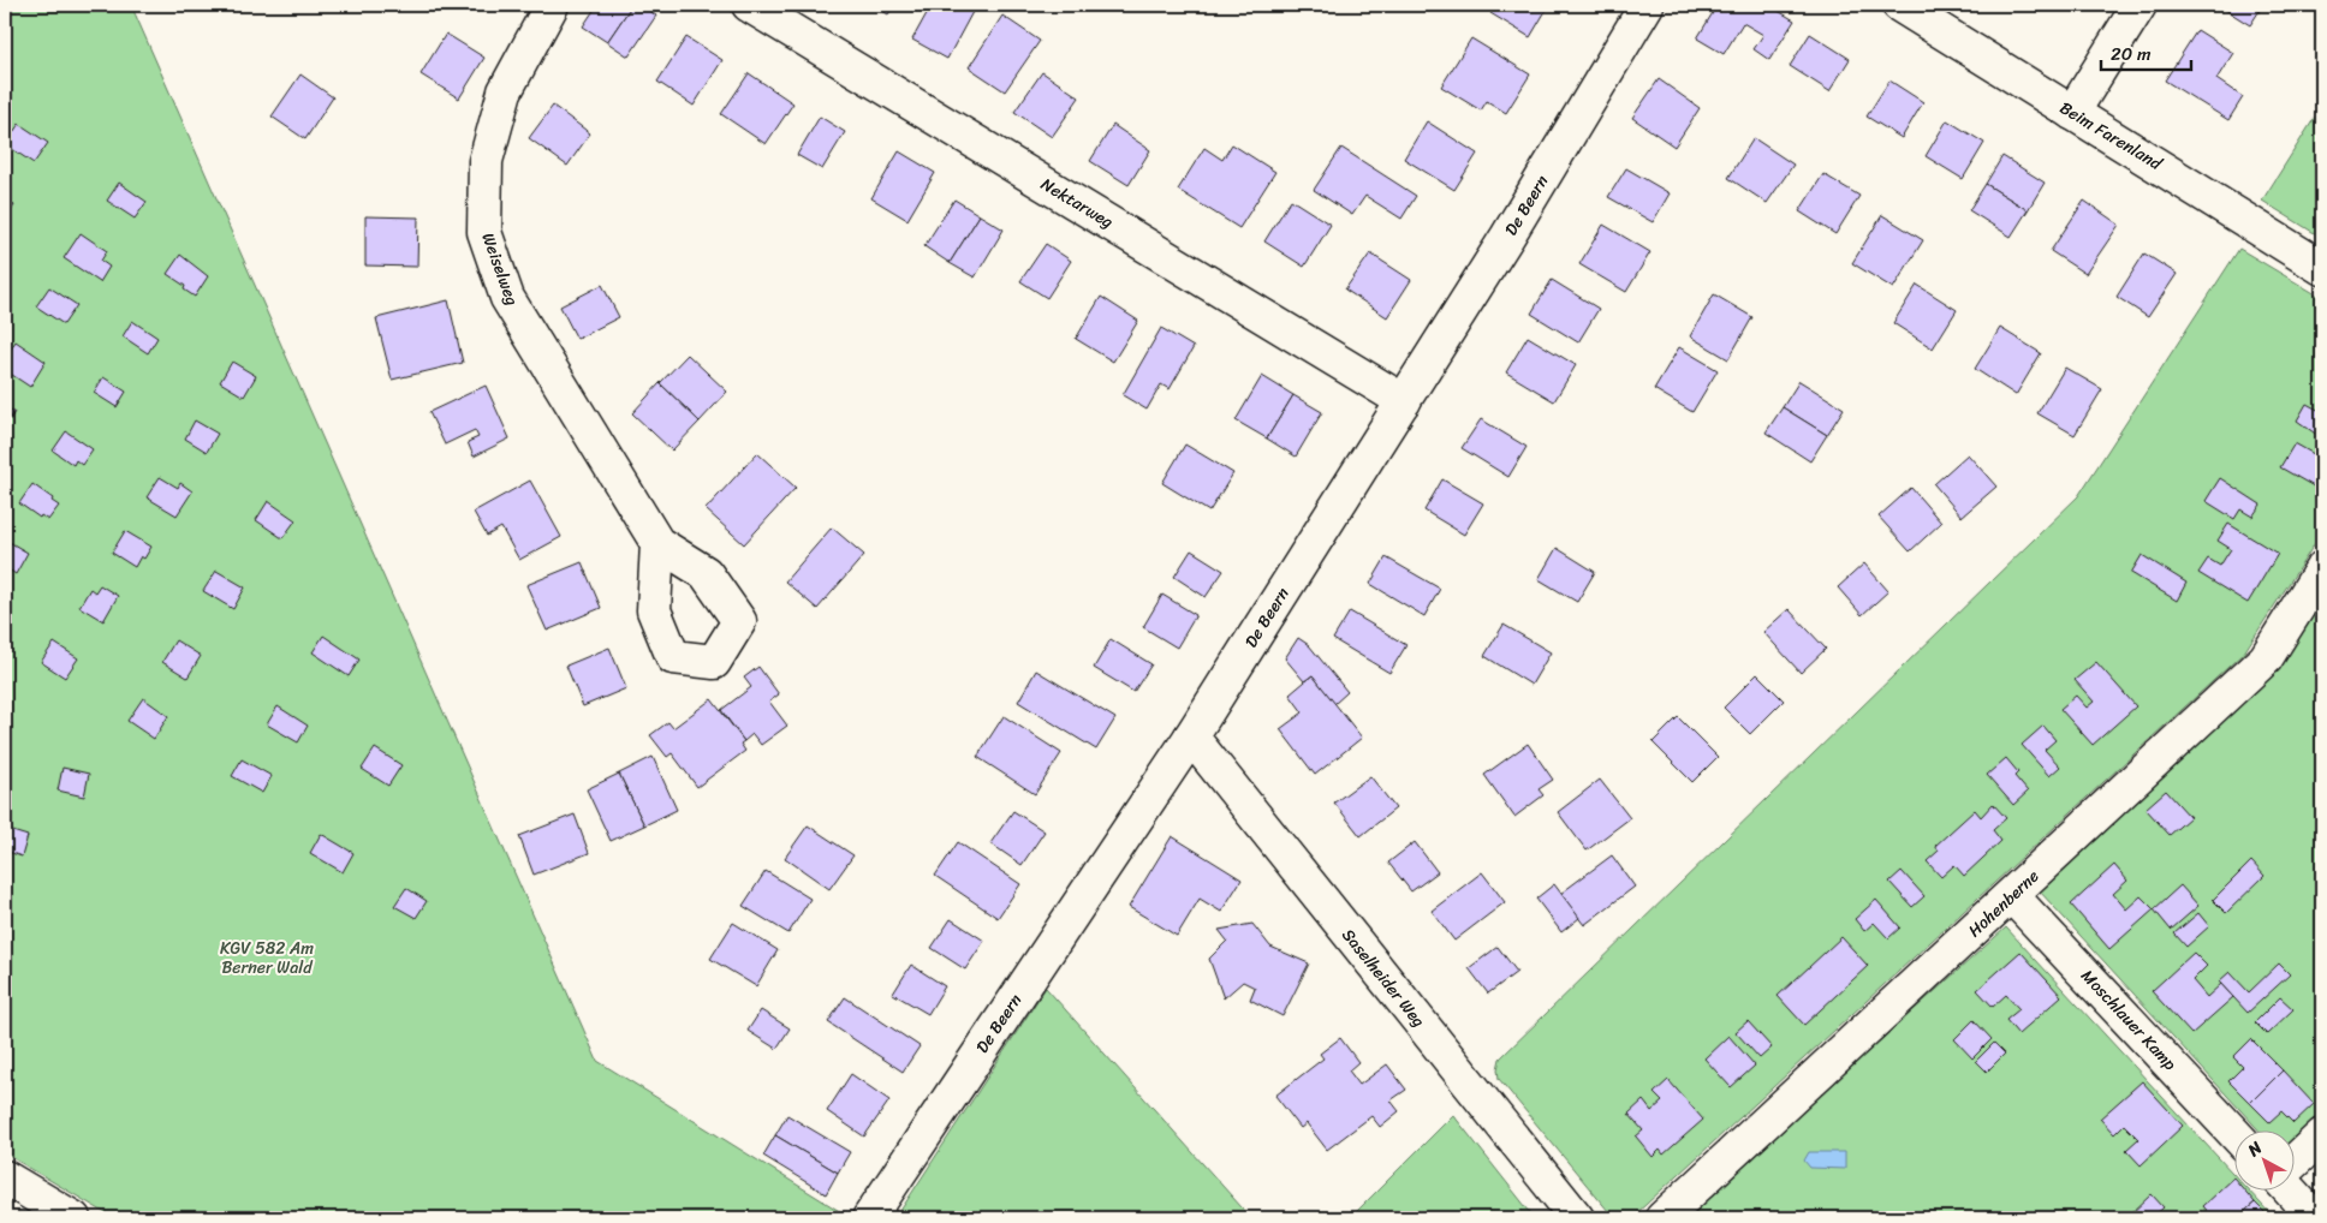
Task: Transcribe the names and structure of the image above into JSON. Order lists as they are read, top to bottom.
{
  "streets": {
    "street": [
      "Beim Farenland",
      "Nektarweg",
      "De Beern",
      "Weiselweg",
      "Hohenberne",
      "Saselheider Weg",
      "Moschlauer Kamp"
    ]
  },
  "crossings": [
    ["Nektarweg", "De Beern"],
    ["De Beern", "Saselheider Weg"],
    ["Hohenberne", "Moschlauer Kamp"]
  ],
  "parks": ["KGV 582 Am Berner Wald"],
  "scale_bar": "20 m",
  "north": "top left"
}
